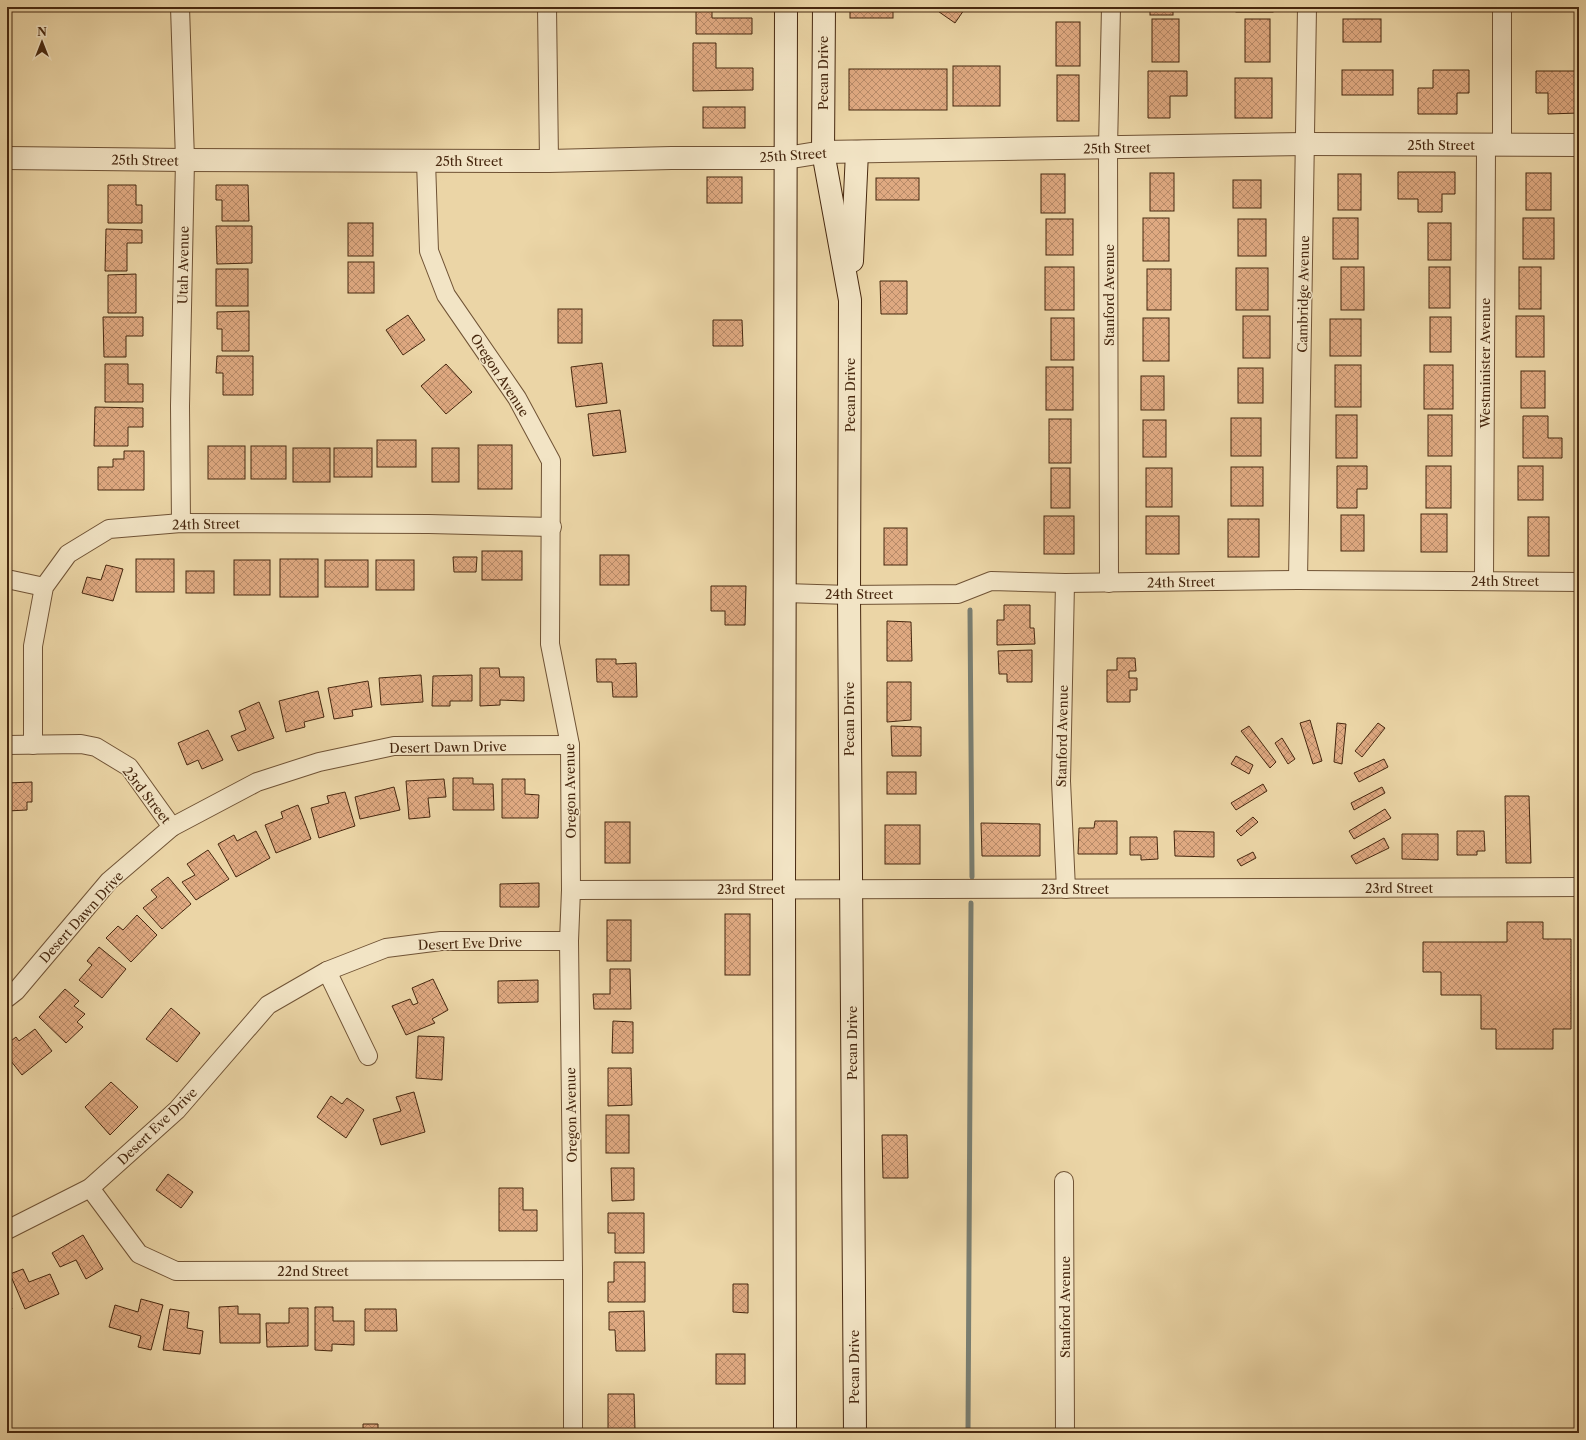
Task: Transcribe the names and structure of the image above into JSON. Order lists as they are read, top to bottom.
{
  "streets": {
    "main road": ["Pecan Drive", "25th Street"],
    "street": [
      "Utah Avenue",
      "Cambridge Avenue",
      "Stanford Avenue",
      "Westminister Avenue",
      "Oregon Avenue",
      "24th Street",
      "Desert Dawn Drive",
      "23rd Street",
      "Desert Eve Drive",
      "22nd Street"
    ]
  },
  "crossings": [
    ["Pecan Drive", "25th Street"],
    ["Pecan Drive", "24th Street"],
    ["Pecan Drive", "23rd Street"],
    ["25th Street", "Utah Avenue"],
    ["25th Street", "Cambridge Avenue"],
    ["25th Street", "Stanford Avenue"],
    ["25th Street", "Westminister Avenue"],
    ["25th Street", "Oregon Avenue"],
    ["Utah Avenue", "24th Street"],
    ["Cambridge Avenue", "24th Street"],
    ["Stanford Avenue", "24th Street"],
    ["Stanford Avenue", "23rd Street"],
    ["Westminister Avenue", "24th Street"],
    ["Oregon Avenue", "24th Street"],
    ["Oregon Avenue", "Desert Dawn Drive"],
    ["Oregon Avenue", "23rd Street"],
    ["Oregon Avenue", "Desert Eve Drive"],
    ["Oregon Avenue", "22nd Street"],
    ["24th Street", "23rd Street"],
    ["Desert Dawn Drive", "23rd Street"],
    ["Desert Eve Drive", "22nd Street"]
  ],
  "north": "top"
}
